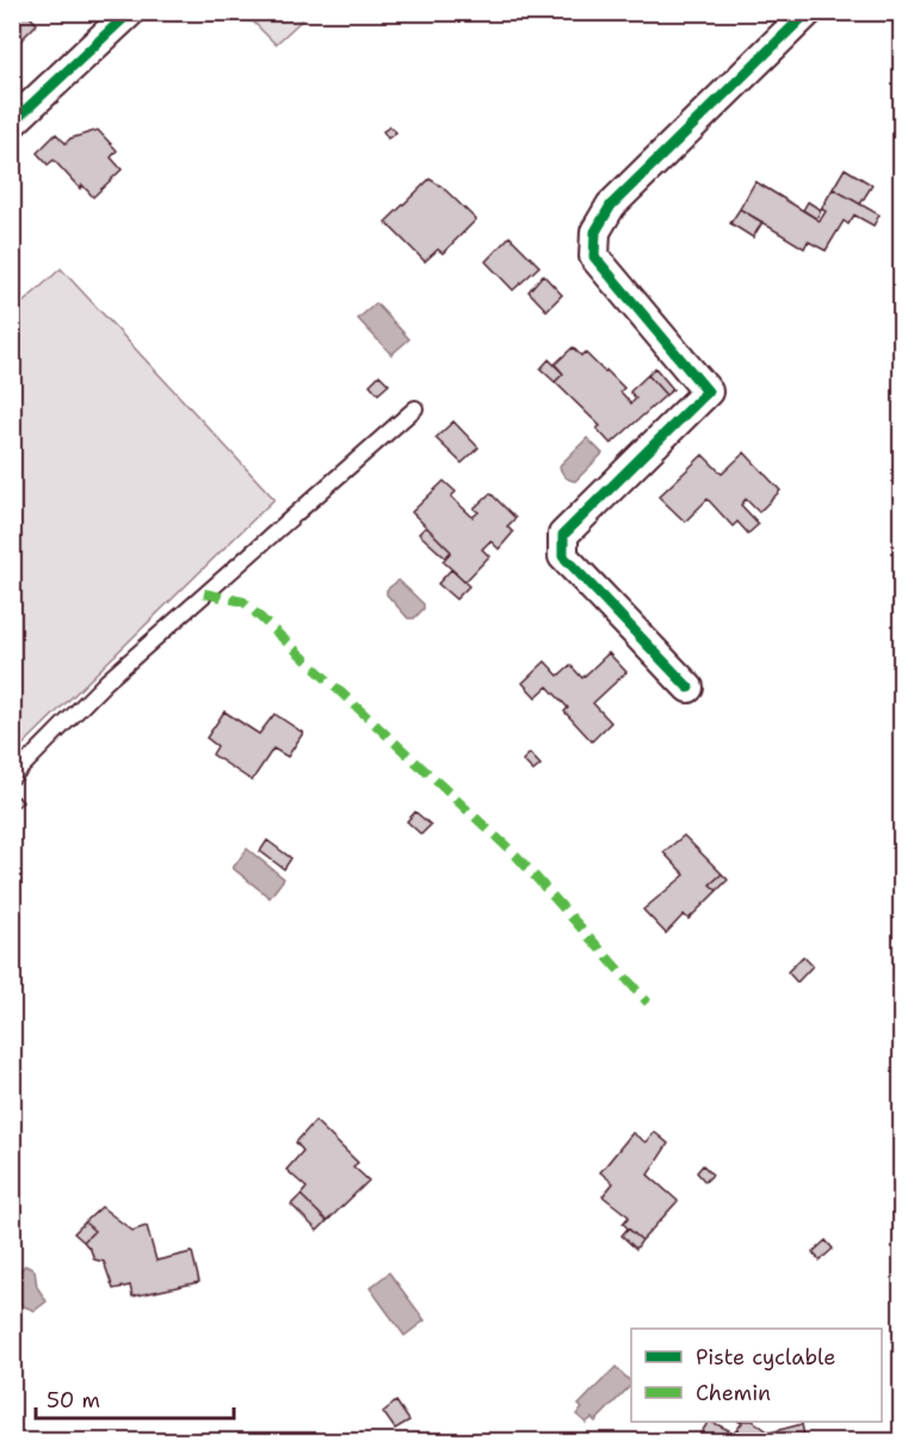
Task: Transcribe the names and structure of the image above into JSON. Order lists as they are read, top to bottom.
{
  "legend": ["Piste cyclable", "Chemin"],
  "scale_bar": "50 m"
}
